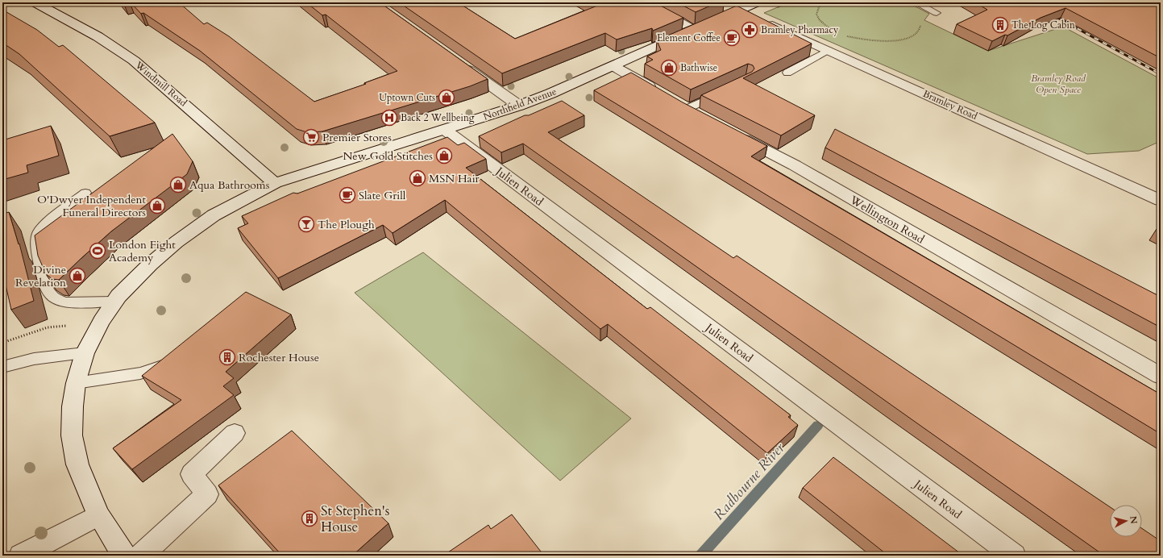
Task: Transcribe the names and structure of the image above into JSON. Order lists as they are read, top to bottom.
{
  "streets": {
    "street": [
      "Windmill Road",
      "Northfield Avenue",
      "Bramley Road",
      "Julien Road",
      "Wellington Road"
    ]
  },
  "crossings": [
    ["Windmill Road", "Northfield Avenue"],
    ["Northfield Avenue", "Bramley Road"],
    ["Northfield Avenue", "Julien Road"]
  ],
  "water": ["Radbourne River"],
  "parks": ["Bramley Road Open Space"],
  "places": {
    "building": ["The Log Cabin", "Rochester House", "St Stephen's House"],
    "pharmacy": ["Bramley Pharmacy"],
    "cafe": ["Element Coffee", "Slate Grill"],
    "shop": [
      "Bathwise",
      "Uptown Cuts",
      "New Gold Stitches",
      "MSN Hair",
      "Aqua Bathrooms",
      "O'Dwyer Independent Funeral Directors",
      "Divine Revelation"
    ],
    "hospital": ["Back 2 Wellbeing"],
    "supermarket": ["Premier Stores"],
    "bar": ["The Plough"],
    "sports": ["London Fight Academy"]
  },
  "north": "right"
}
